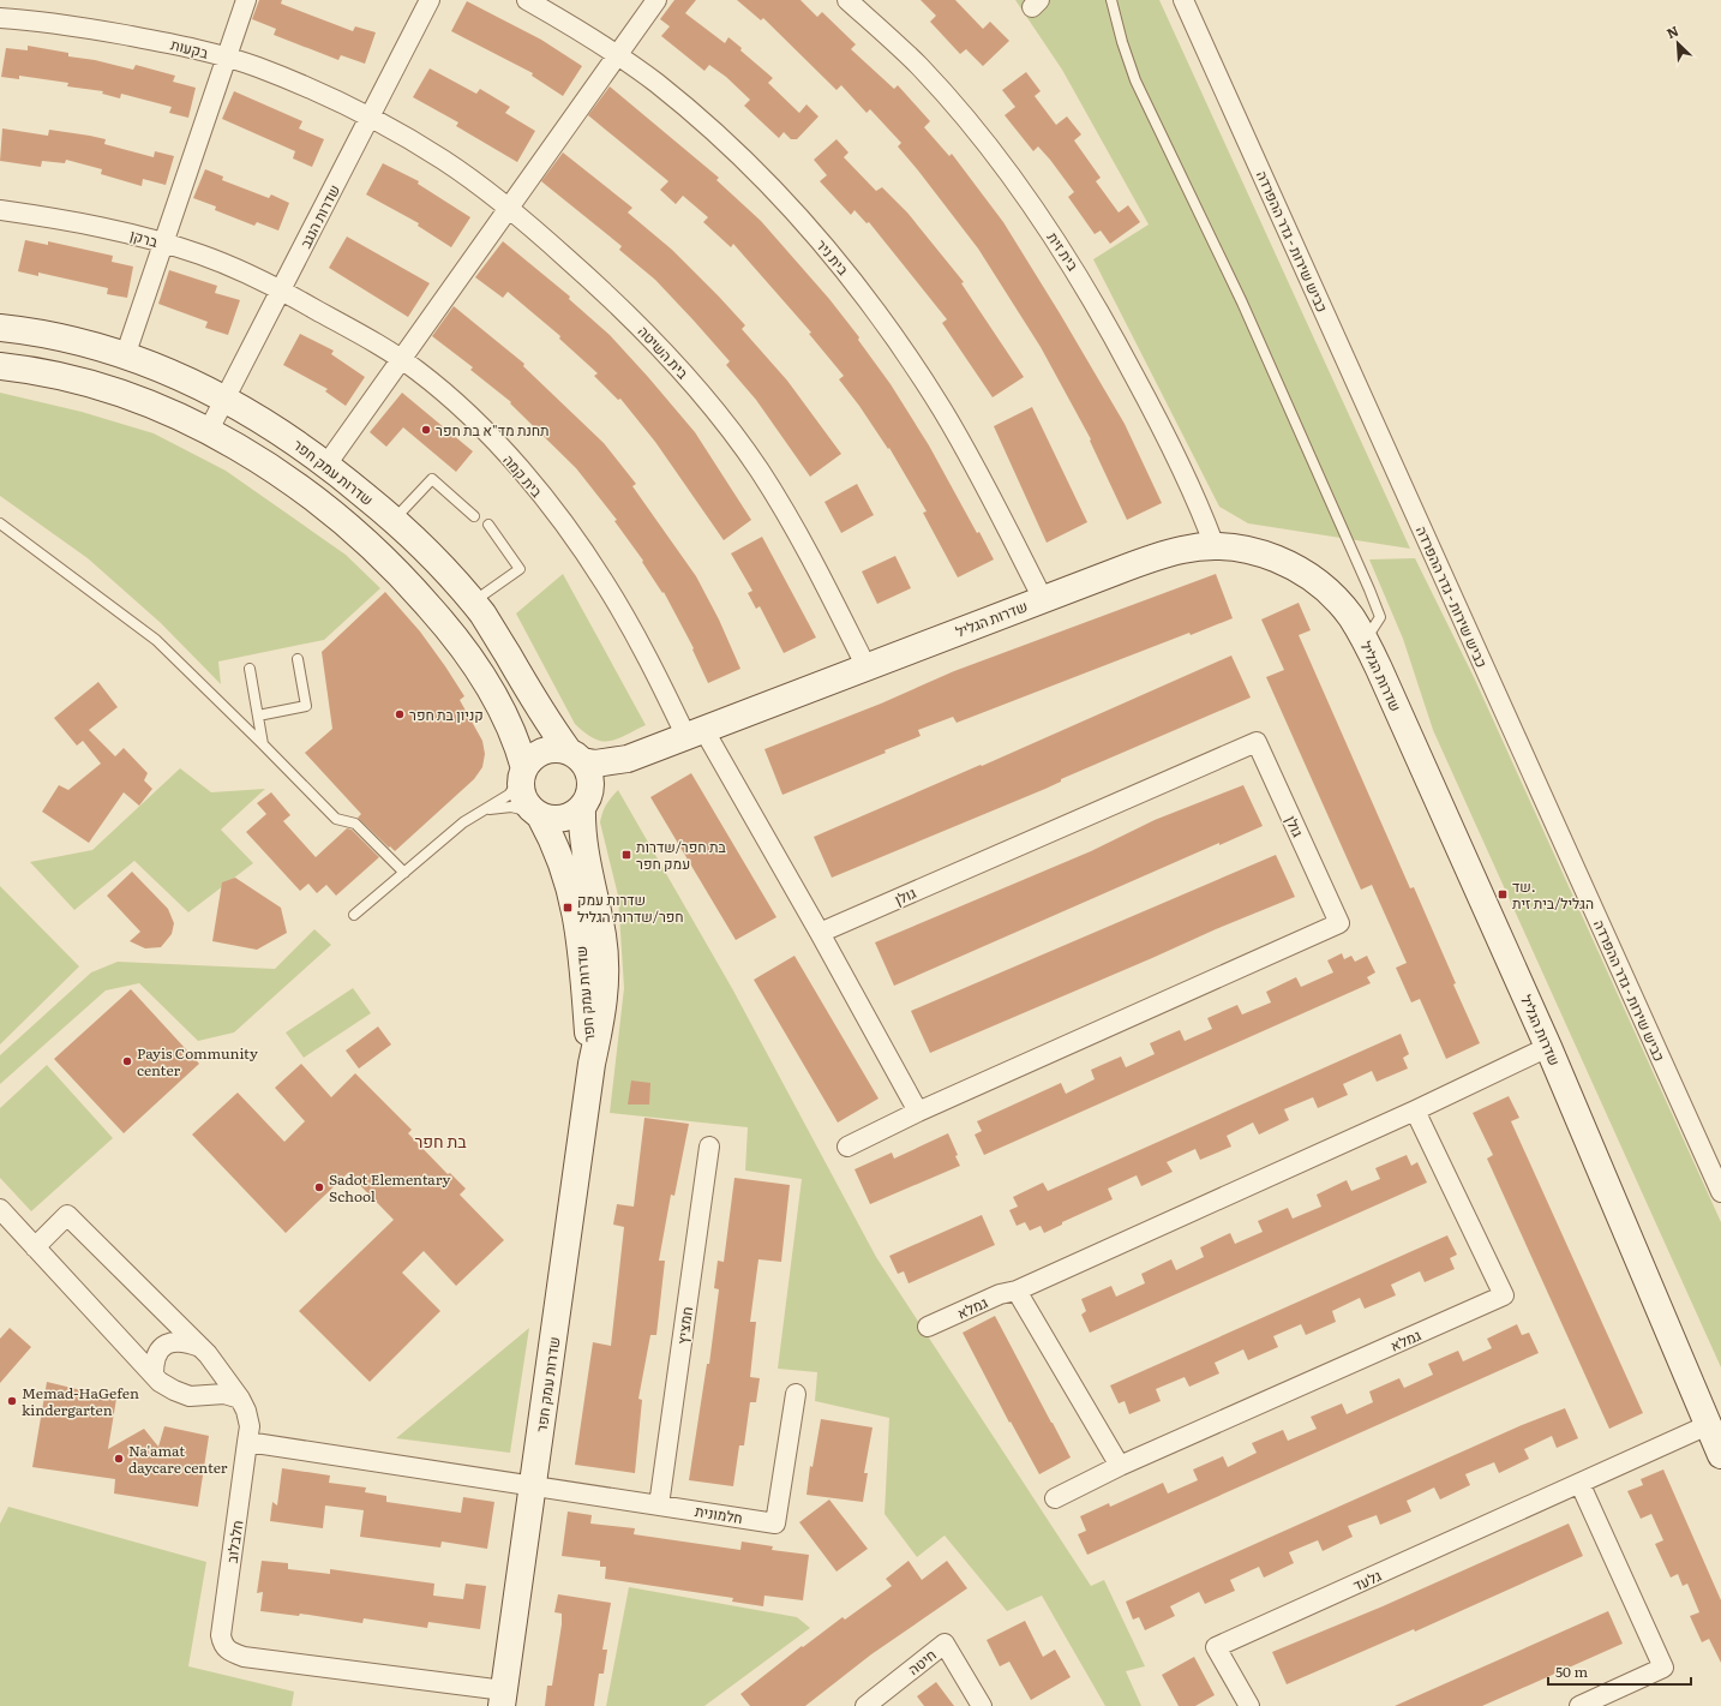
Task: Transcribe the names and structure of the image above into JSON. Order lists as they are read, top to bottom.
{
  "streets": {
    "street": [
      "בקעות",
      "שדרות הנגב",
      "ברקן",
      "כביש שירות - גדר ההפרדה",
      "בית זית",
      "בית ניר",
      "בית השיטה",
      "שדרות עמק חפר",
      "בית קמה",
      "שדרות הגליל",
      "גולן",
      "גמלא",
      "חמציץ",
      "חלמונית",
      "חלבלוב",
      "גלעד",
      "חיטה"
    ]
  },
  "crossings": [
    ["בקעות", "שדרות הנגב"],
    ["בקעות", "בית השיטה"],
    ["שדרות הנגב", "ברקן"],
    ["שדרות הנגב", "בית השיטה"],
    ["שדרות הנגב", "שדרות עמק חפר"],
    ["שדרות הנגב", "בית קמה"],
    ["ברקן", "בית קמה"],
    ["בית זית", "שדרות הגליל"],
    ["בית ניר", "שדרות הגליל"],
    ["בית השיטה", "שדרות הגליל"],
    ["שדרות עמק חפר", "שדרות הגליל"],
    ["שדרות עמק חפר", "חלמונית"],
    ["שדרות עמק חפר", "חלבלוב"],
    ["בית קמה", "שדרות הגליל"],
    ["שדרות הגליל", "גמלא"],
    ["שדרות הגליל", "גלעד"],
    ["חמציץ", "חלמונית"]
  ],
  "districts": ["בת חפר"],
  "places": {
    "other": [
      "תחנת מד\"א בת חפר",
      "קניון בת חפר",
      "Payis Community center",
      "Sadot Elementary School",
      "Memad-HaGefen kindergarten",
      "Na'amat daycare center"
    ],
    "transit": ["בת חפר/שדרות עמק חפר", "שד. הגליל/בית זית", "שדרות עמק חפר/שדרות הגליל"]
  },
  "scale_bar": "50 m",
  "north": "top left"
}
